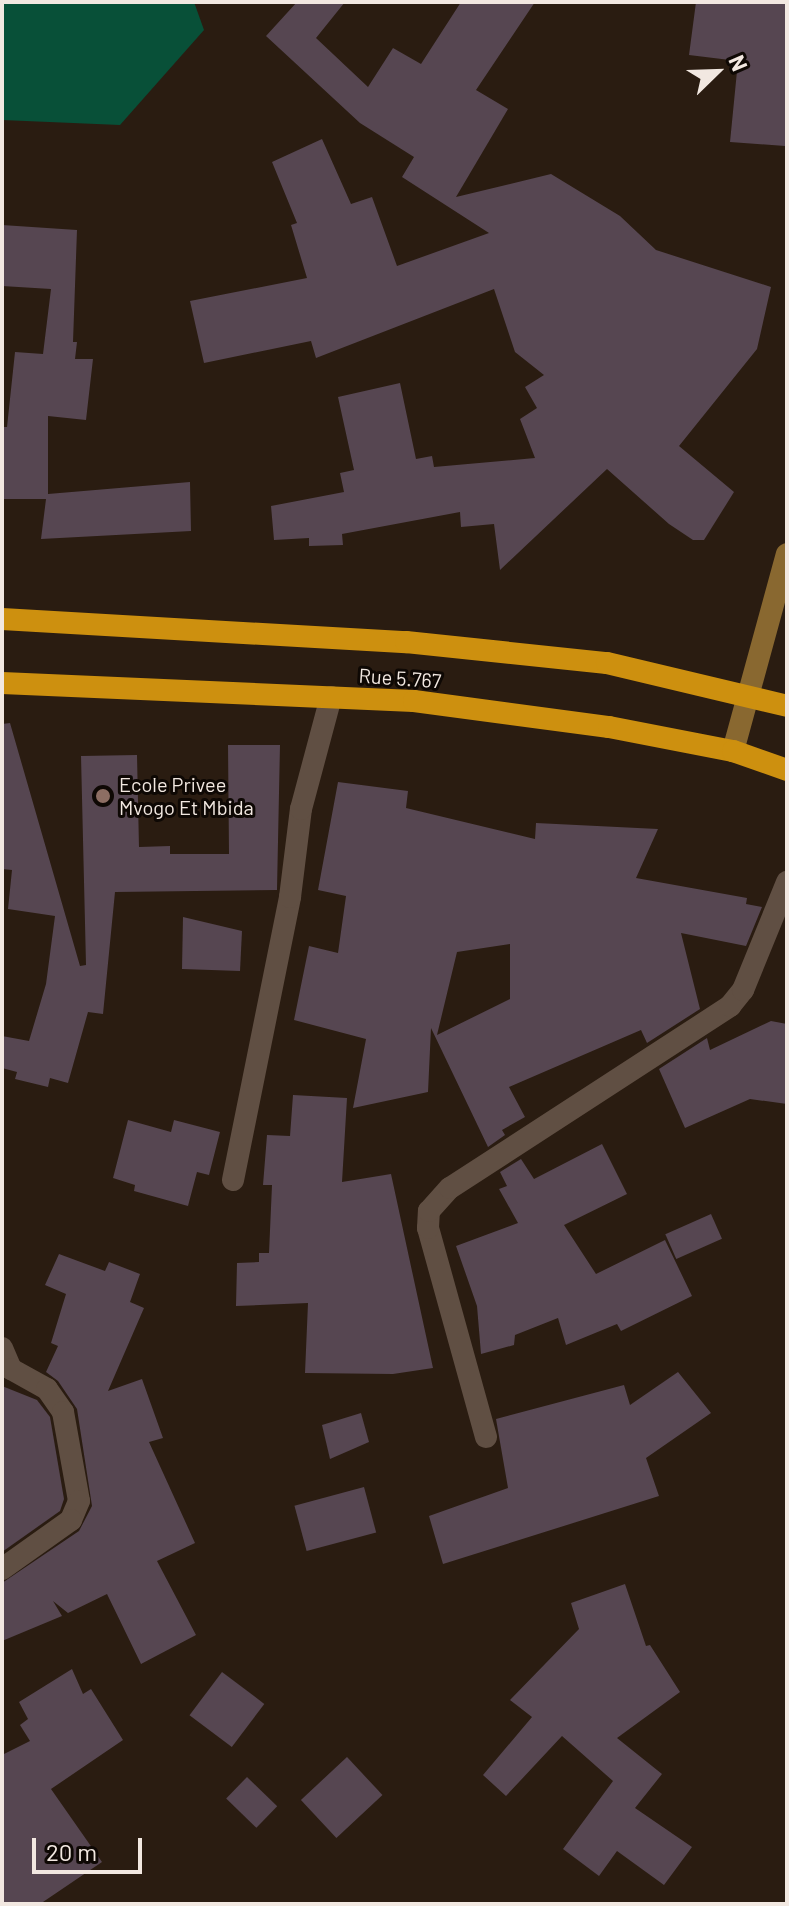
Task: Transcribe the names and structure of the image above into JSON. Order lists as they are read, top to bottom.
{
  "streets": {
    "highway": ["Rue 5.767"]
  },
  "places": ["Ecole Privee Mvogo Et Mbida"],
  "scale_bar": "20 m",
  "north": "top right"
}
